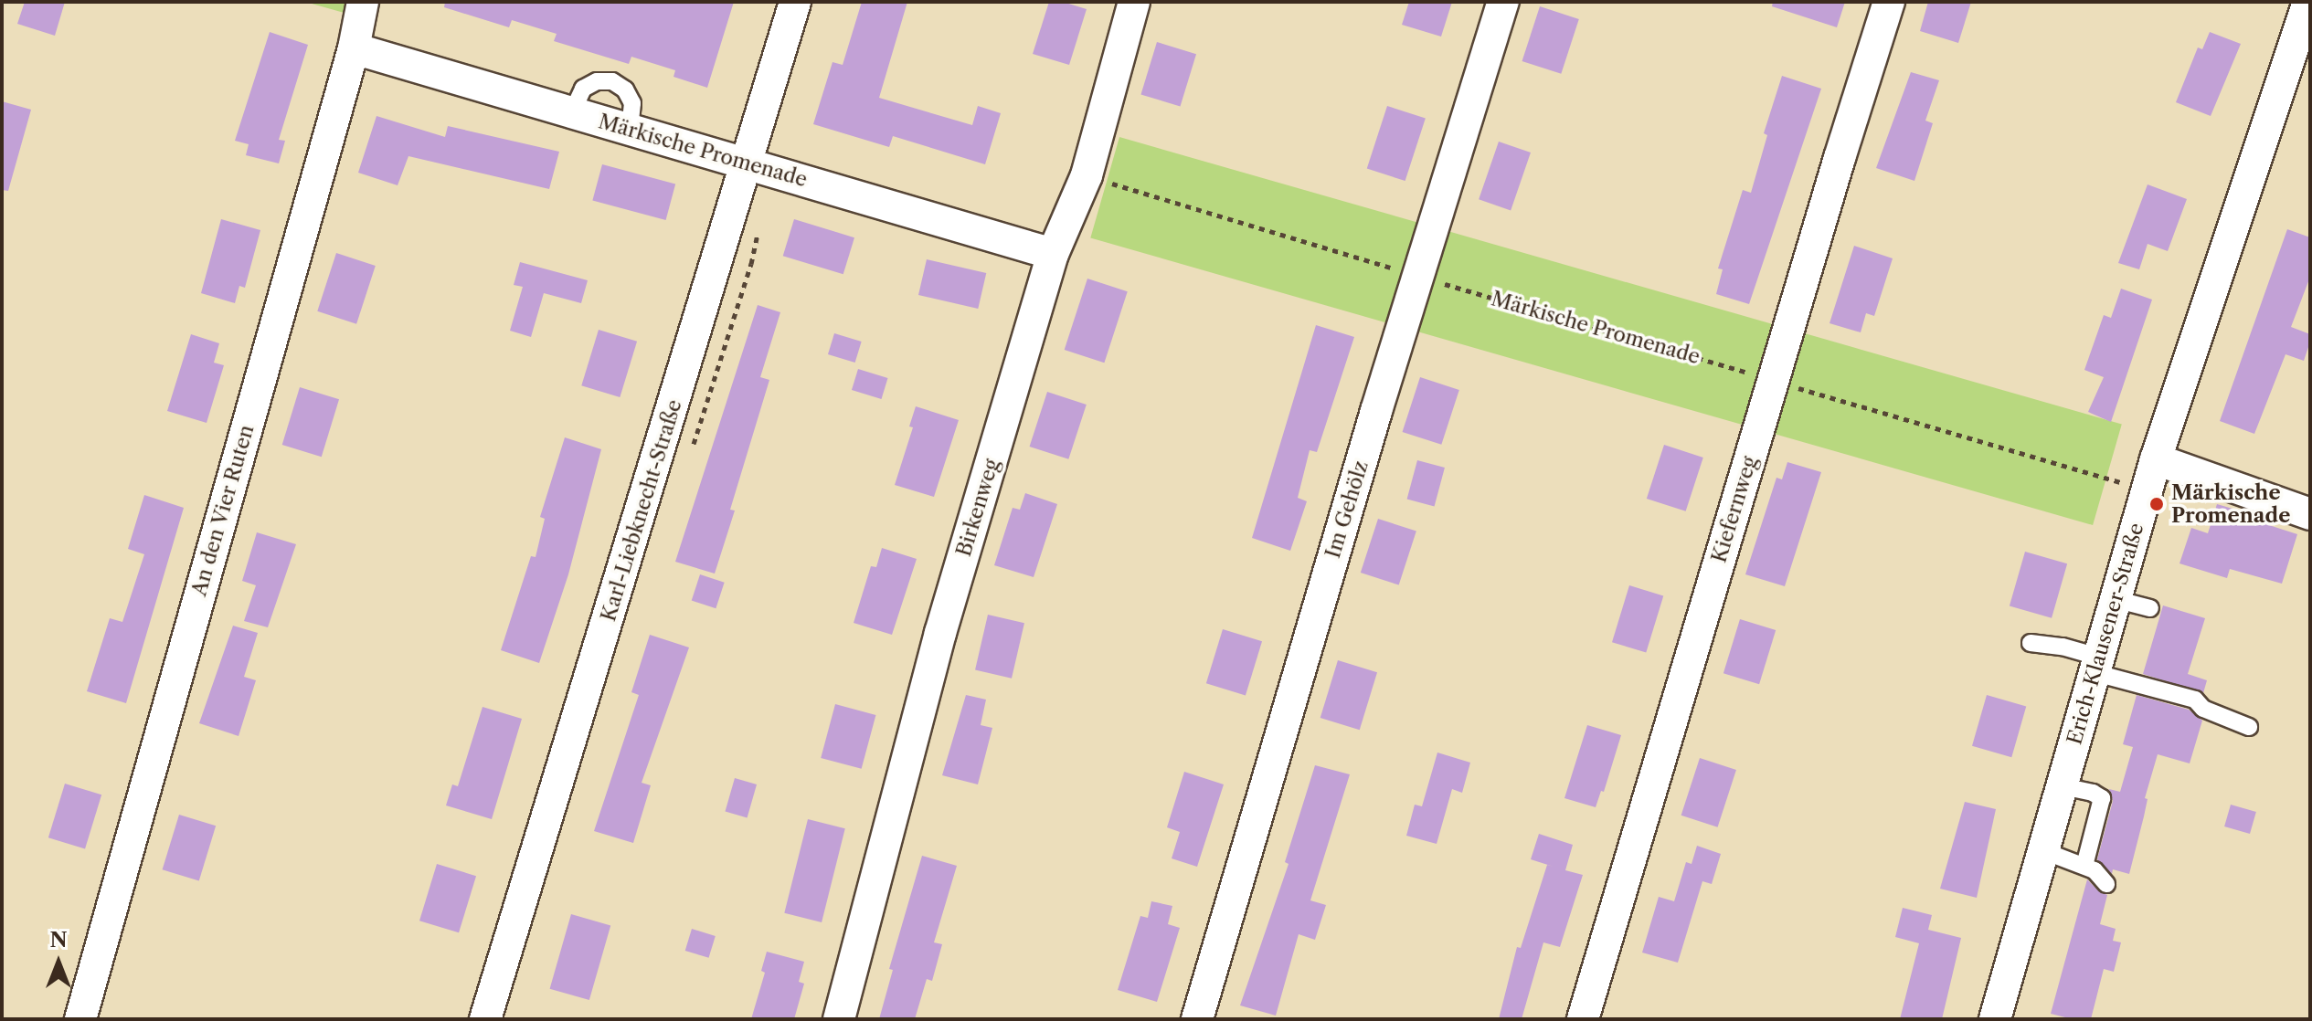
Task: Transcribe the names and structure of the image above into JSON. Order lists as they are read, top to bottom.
{
  "streets": {
    "street": [
      "Märkische Promenade",
      "Birkenweg",
      "Im Gehölz",
      "Kiefernweg",
      "An den Vier Ruten",
      "Karl-Liebknecht-Straße",
      "Erich-Klausener-Straße"
    ]
  },
  "crossings": [
    ["Märkische Promenade", "Birkenweg"],
    ["Märkische Promenade", "Im Gehölz"],
    ["Märkische Promenade", "Kiefernweg"],
    ["Märkische Promenade", "An den Vier Ruten"],
    ["Märkische Promenade", "Karl-Liebknecht-Straße"],
    ["Märkische Promenade", "Erich-Klausener-Straße"]
  ],
  "places": ["Märkische Promenade"],
  "north": "top"
}
